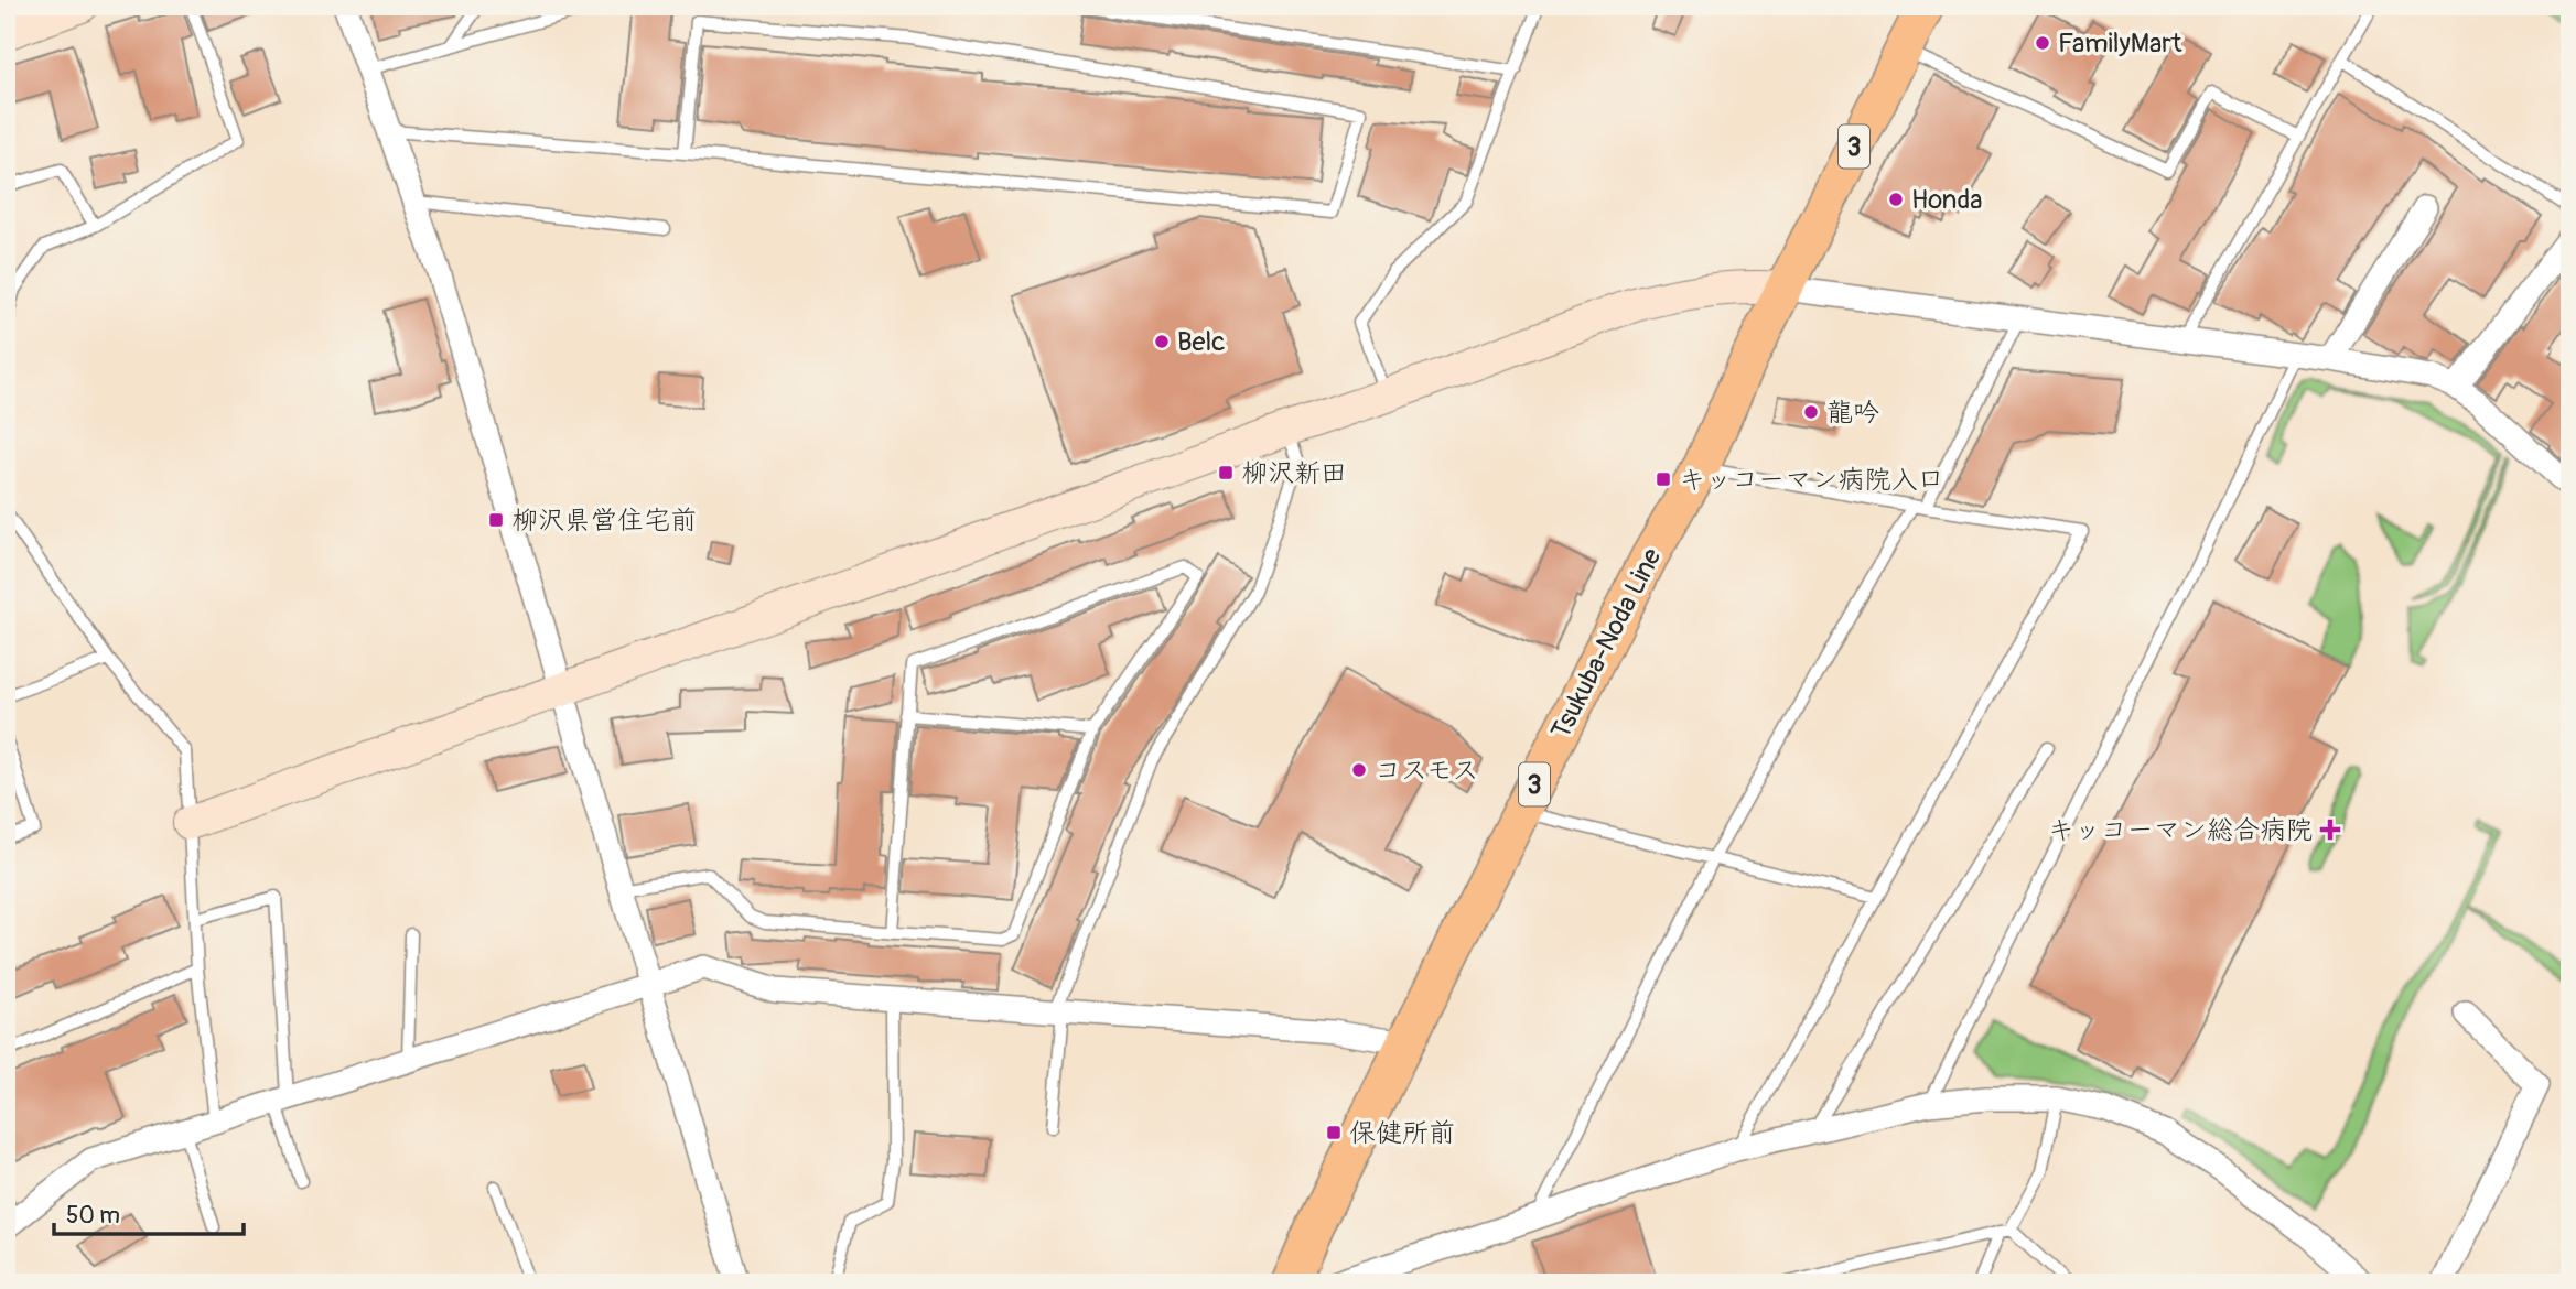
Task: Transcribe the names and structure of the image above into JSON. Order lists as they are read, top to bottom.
{
  "streets": {
    "main road": ["3", "Tsukuba-Noda Line"]
  },
  "places": {
    "other": [
      "FamilyMart",
      "Honda",
      "Belc",
      "龍吟",
      "コスモス"
    ],
    "transit": [
      "柳沢新田",
      "キッコーマン病院入口",
      "柳沢県営住宅前",
      "保健所前"
    ],
    "health": ["キッコーマン総合病院"]
  },
  "scale_bar": "50 m"
}
